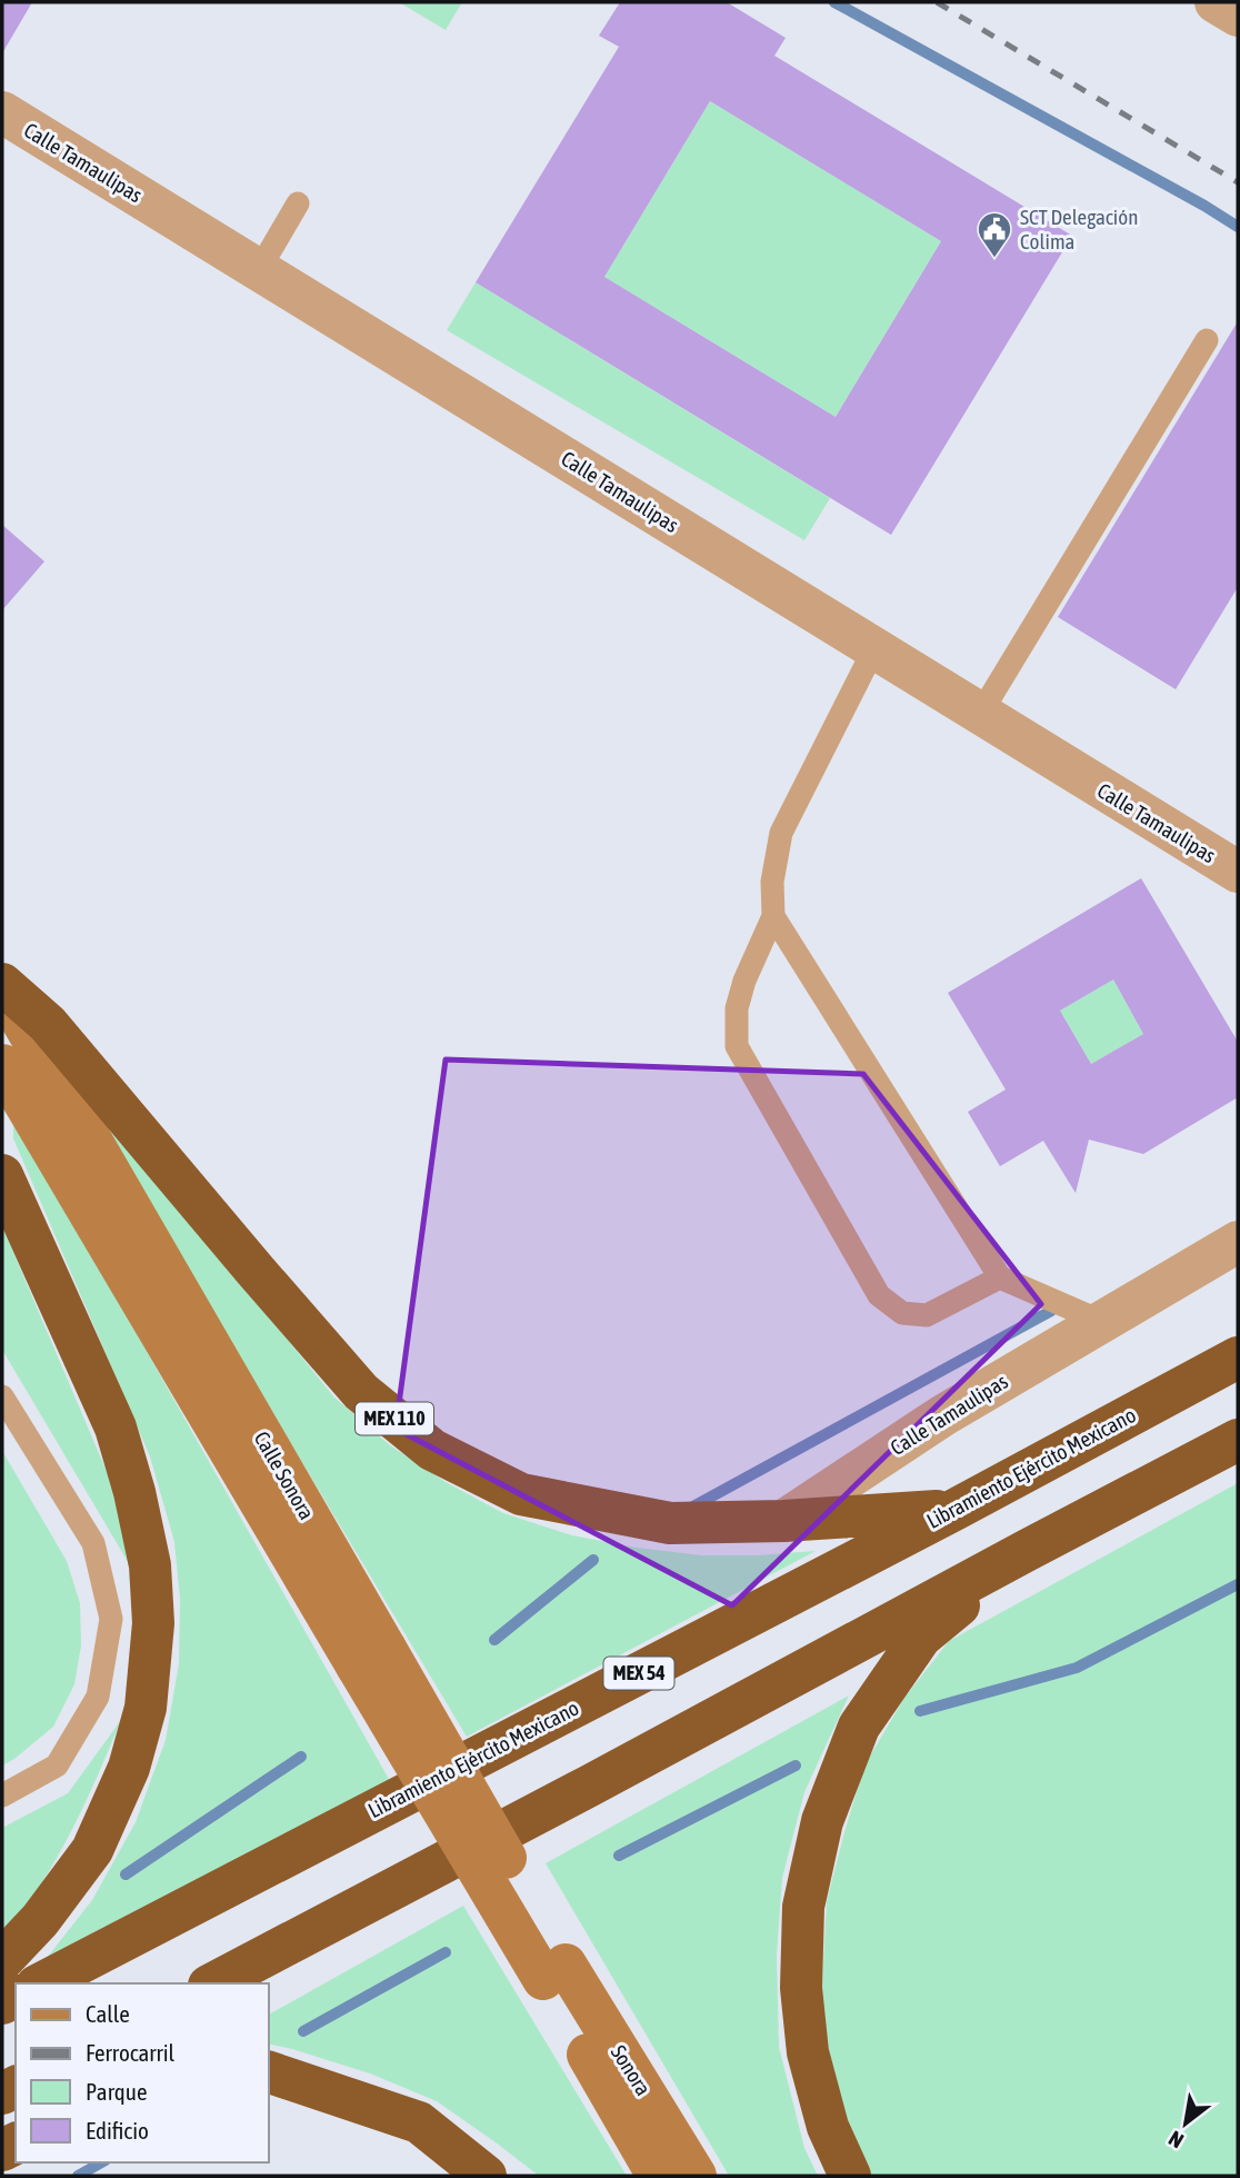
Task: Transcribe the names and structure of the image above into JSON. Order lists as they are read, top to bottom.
{
  "streets": {
    "highway": ["MEX 110", "Libramiento Ejército Mexicano", "MEX 54"],
    "street": ["Calle Tamaulipas", "Calle Sonora", "Sonora"]
  },
  "crossings": [
    ["Calle Tamaulipas", "MEX 110"],
    ["MEX 110", "Libramiento Ejército Mexicano"],
    ["MEX 110", "Calle Sonora"],
    ["Calle Sonora", "Sonora"]
  ],
  "places": {
    "public building": ["SCT Delegación Colima"]
  },
  "legend": [
    "Calle",
    "Ferrocarril",
    "Parque",
    "Edificio"
  ],
  "north": "bottom left"
}
